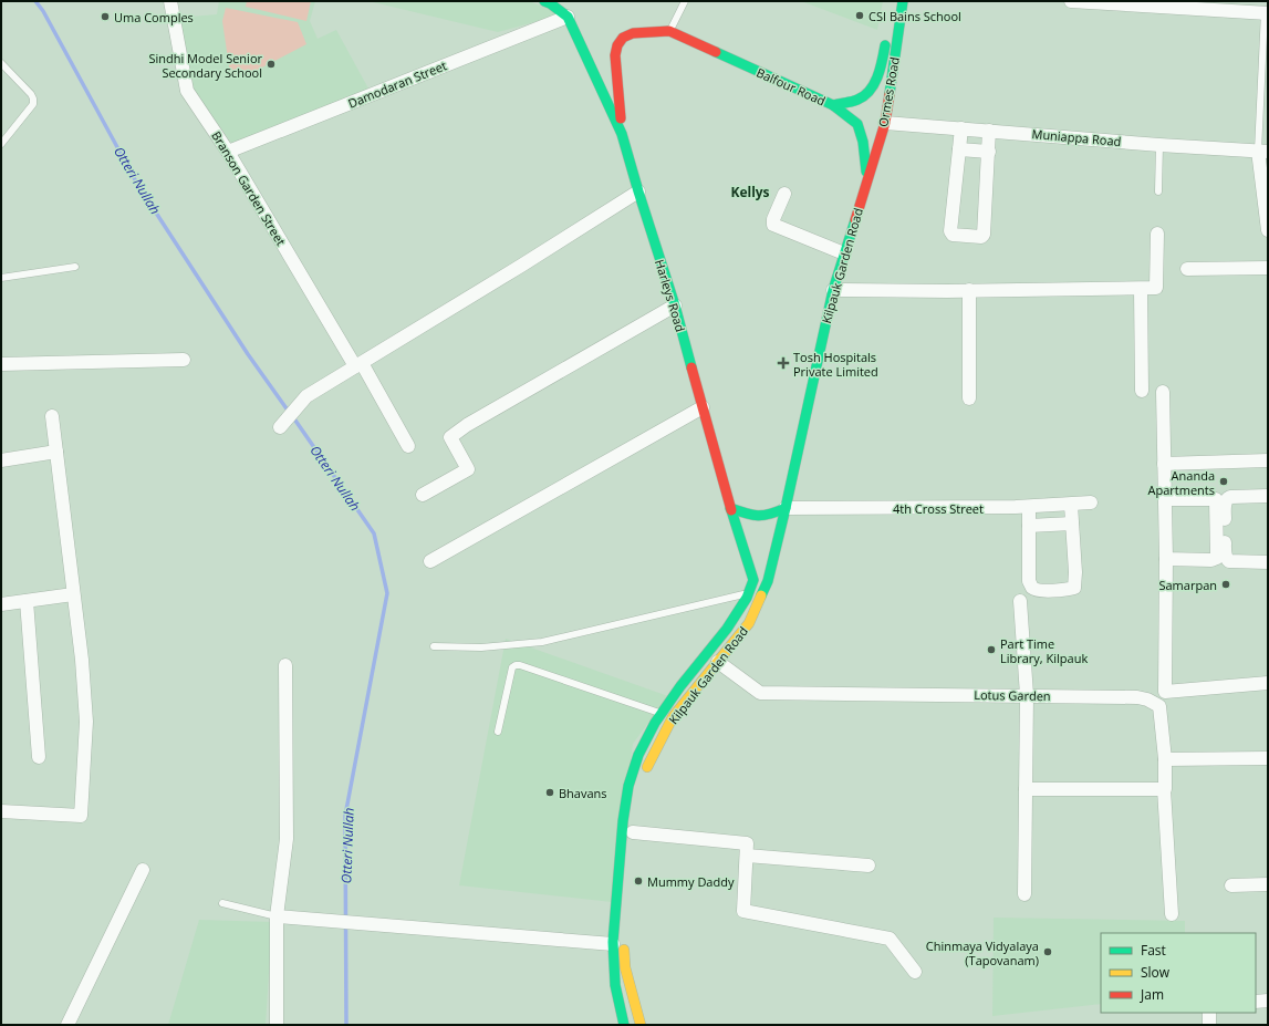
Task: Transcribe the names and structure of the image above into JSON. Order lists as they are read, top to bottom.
{
  "streets": {
    "main road": [
      "Balfour Road",
      "Ormes Road",
      "Kilpauk Garden Road",
      "Harleys Road"
    ],
    "street": [
      "Damodaran Street",
      "Muniappa Road",
      "Branson Garden Street",
      "4th Cross Street",
      "Lotus Garden"
    ]
  },
  "crossings": [
    ["Damodaran Street", "Branson Garden Street"],
    ["Damodaran Street", "Harleys Road"],
    ["Balfour Road", "Ormes Road"],
    ["Balfour Road", "Kilpauk Garden Road"],
    ["Ormes Road", "Muniappa Road"],
    ["Ormes Road", "Kilpauk Garden Road"],
    ["Kilpauk Garden Road", "4th Cross Street"],
    ["Kilpauk Garden Road", "Lotus Garden"]
  ],
  "districts": ["Kellys"],
  "water": ["Otteri Nullah"],
  "places": {
    "other": [
      "CSI Bains School",
      "Uma Comples",
      "Sindhi Model Senior Secondary School",
      "Ananda Apartments",
      "Samarpan",
      "Part Time Library, Kilpauk",
      "Bhavans",
      "Mummy Daddy",
      "Chinmaya Vidyalaya (Tapovanam)"
    ],
    "health": ["Tosh Hospitals Private Limited"]
  },
  "legend": ["Fast", "Slow", "Jam"]
}
